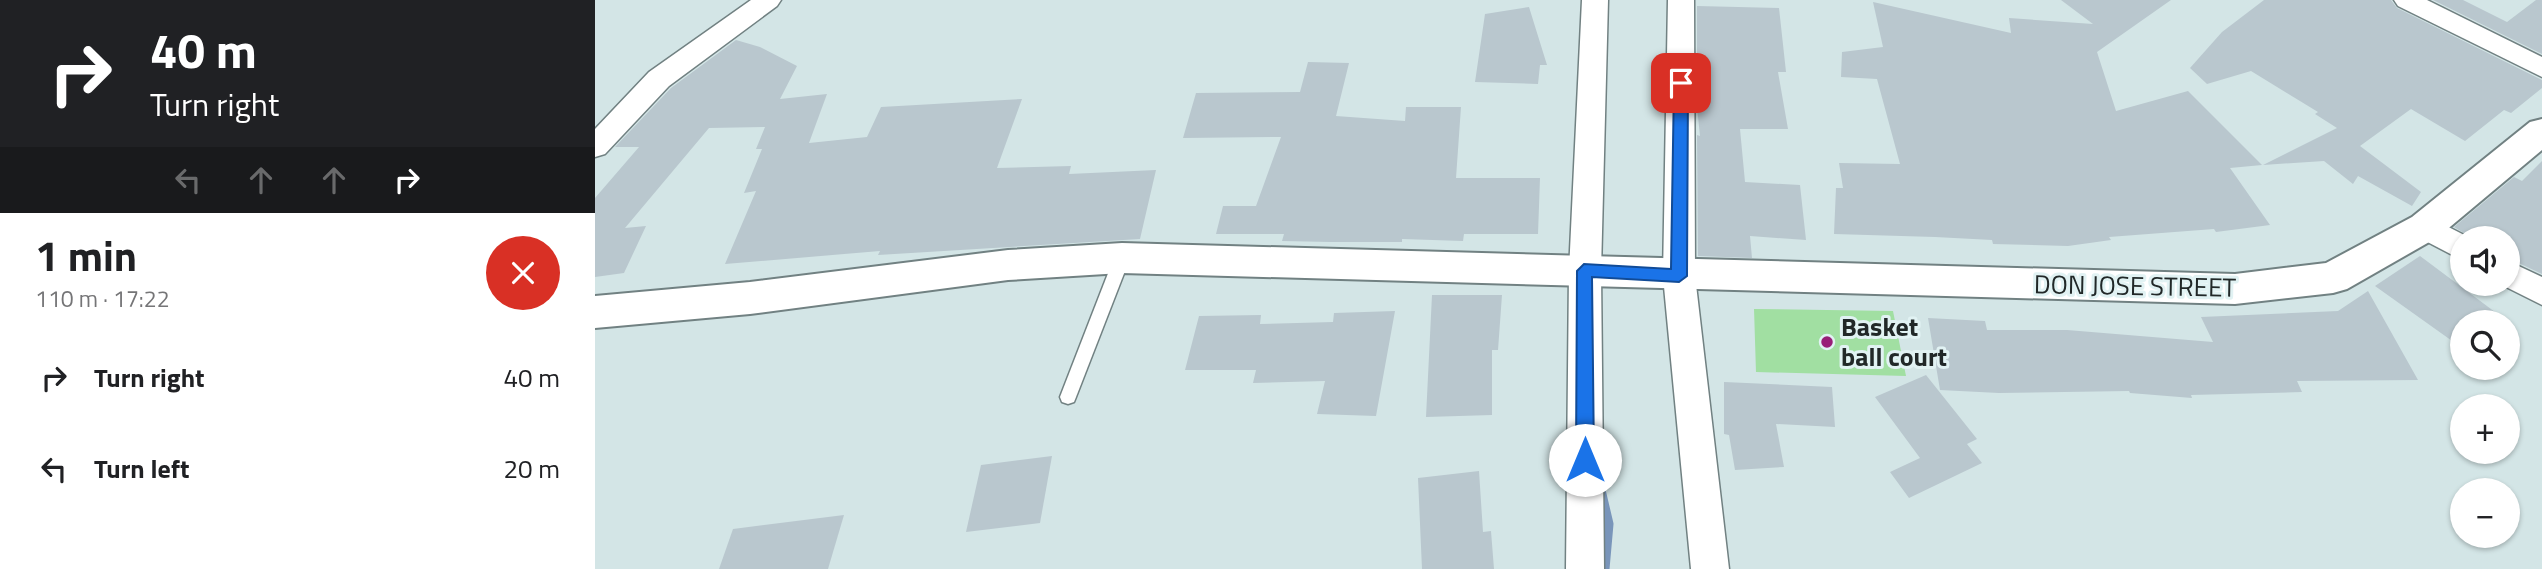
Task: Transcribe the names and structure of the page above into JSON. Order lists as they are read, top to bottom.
{
  "streets": {
    "street": ["DON JOSE STREET"]
  },
  "places": ["Basket ball court"],
  "page": {
    "turn": ["40 m", "Turn right"],
    "heading": ["1 min", "110 m · 17:22"],
    "map_buttons": ["+", "−"],
    "list": [
      {
        "name": "Turn right",
        "value": "40 m"
      },
      {
        "name": "Turn left",
        "value": "20 m"
      }
    ]
  }
}
